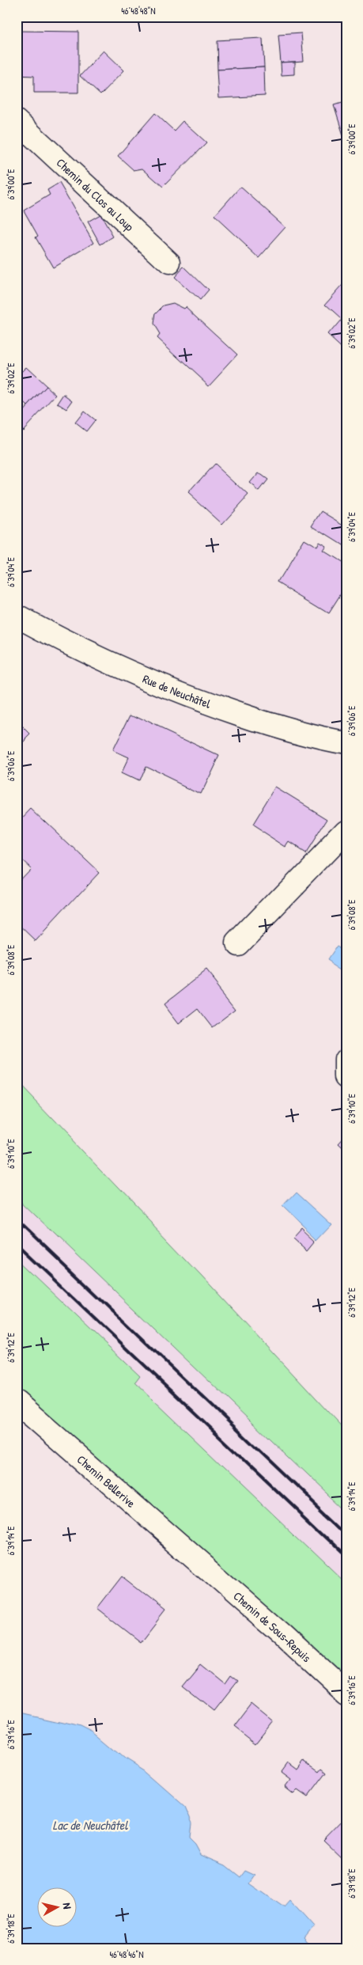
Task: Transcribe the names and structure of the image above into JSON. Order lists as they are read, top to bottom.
{
  "streets": {
    "street": [
      "Chemin du Clos au Loup",
      "Rue de Neuchâtel",
      "Chemin Bellerive",
      "Chemin de Sous-Repuis"
    ]
  },
  "crossings": [
    ["Chemin Bellerive", "Chemin de Sous-Repuis"]
  ],
  "water": ["Lac de Neuchâtel"],
  "north": "right",
  "coordinates": [
    "46°48'48\"N",
    "6°39'00\"E",
    "6°39'02\"E",
    "6°39'04\"E",
    "6°39'06\"E",
    "6°39'08\"E",
    "6°39'10\"E",
    "6°39'12\"E",
    "6°39'14\"E",
    "6°39'16\"E",
    "6°39'18\"E",
    "46°48'46\"N"
  ]
}
